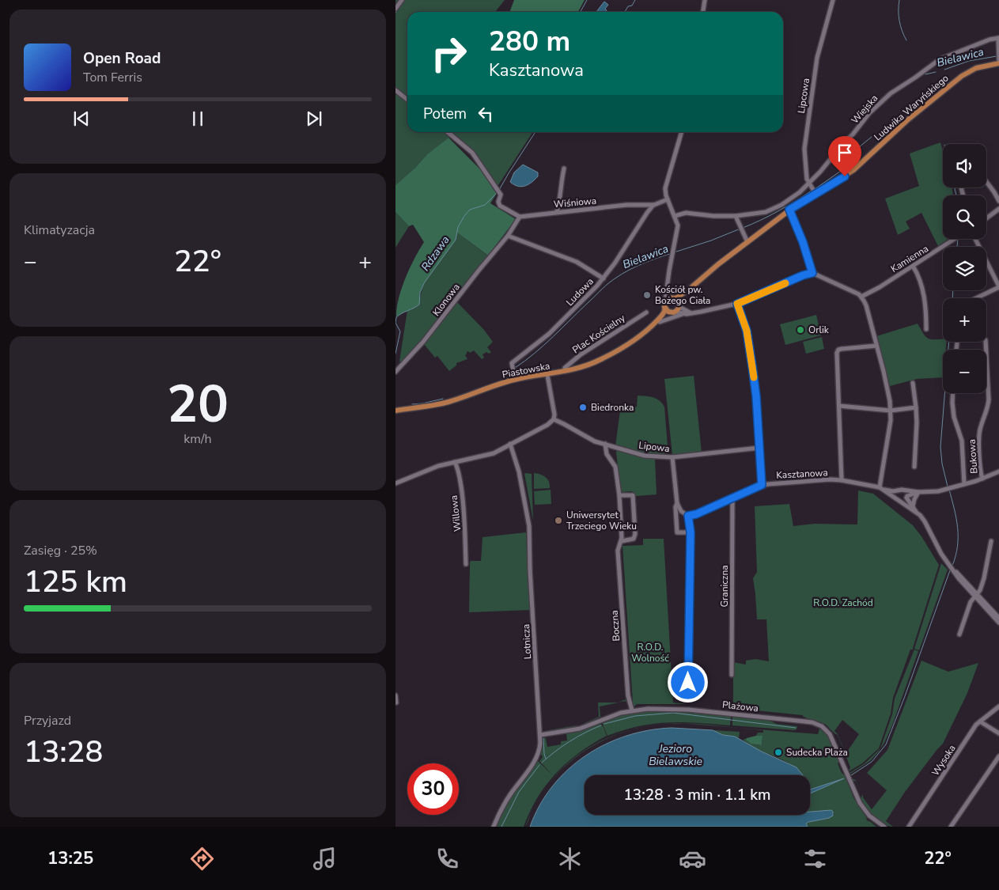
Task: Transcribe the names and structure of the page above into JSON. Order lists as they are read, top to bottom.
{
  "streets": {
    "main road": ["Ludwika Waryńskiego", "Piastowska"],
    "street": [
      "Lipcowa",
      "Wiejska",
      "Wiśniowa",
      "Kamienna",
      "Ludowa",
      "Klonowa",
      "Plac Kościelny",
      "Lipowa",
      "Bukowa",
      "Kasztanowa",
      "Willowa",
      "Graniczna",
      "Boczna",
      "Lotnicza",
      "Plażowa",
      "Wysoka"
    ]
  },
  "crossings": [
    ["Lipcowa", "Ludwika Waryńskiego"],
    ["Lipcowa", "Wiejska"],
    ["Ludwika Waryńskiego", "Wiejska"],
    ["Ludwika Waryńskiego", "Piastowska"],
    ["Wiśniowa", "Ludowa"],
    ["Wiśniowa", "Klonowa"],
    ["Ludowa", "Piastowska"],
    ["Plac Kościelny", "Piastowska"],
    ["Lipowa", "Boczna"],
    ["Kasztanowa", "Graniczna"],
    ["Boczna", "Plażowa"],
    ["Lotnicza", "Plażowa"]
  ],
  "water": ["Bielawica", "Rdzawa", "Jezioro Bielawskie"],
  "parks": ["R.O.D. Zachód", "R.O.D. Wolność"],
  "places": [
    "Kościół pw. Bożego Ciała",
    "Orlik",
    "Biedronka",
    "Uniwersytet Trzeciego Wieku",
    "Sudecka Plaża"
  ],
  "page": {
    "turn": ["280 m", "Kasztanowa"],
    "song": ["Open Road", "Tom Ferris"],
    "then": "Potem",
    "map_buttons": ["+", "−"],
    "tile": [
      "Klimatyzacja",
      ["20", "km/h"],
      ["Zasięg · 25%", "125 km"],
      ["Przyjazd", "13:28"]
    ],
    "heat": ["−", "22°", "+"],
    "limit": "30",
    "trip": "13:28 · 3 min · 1.1 km",
    "tabs": ["13:25", "22°"]
  }
}
